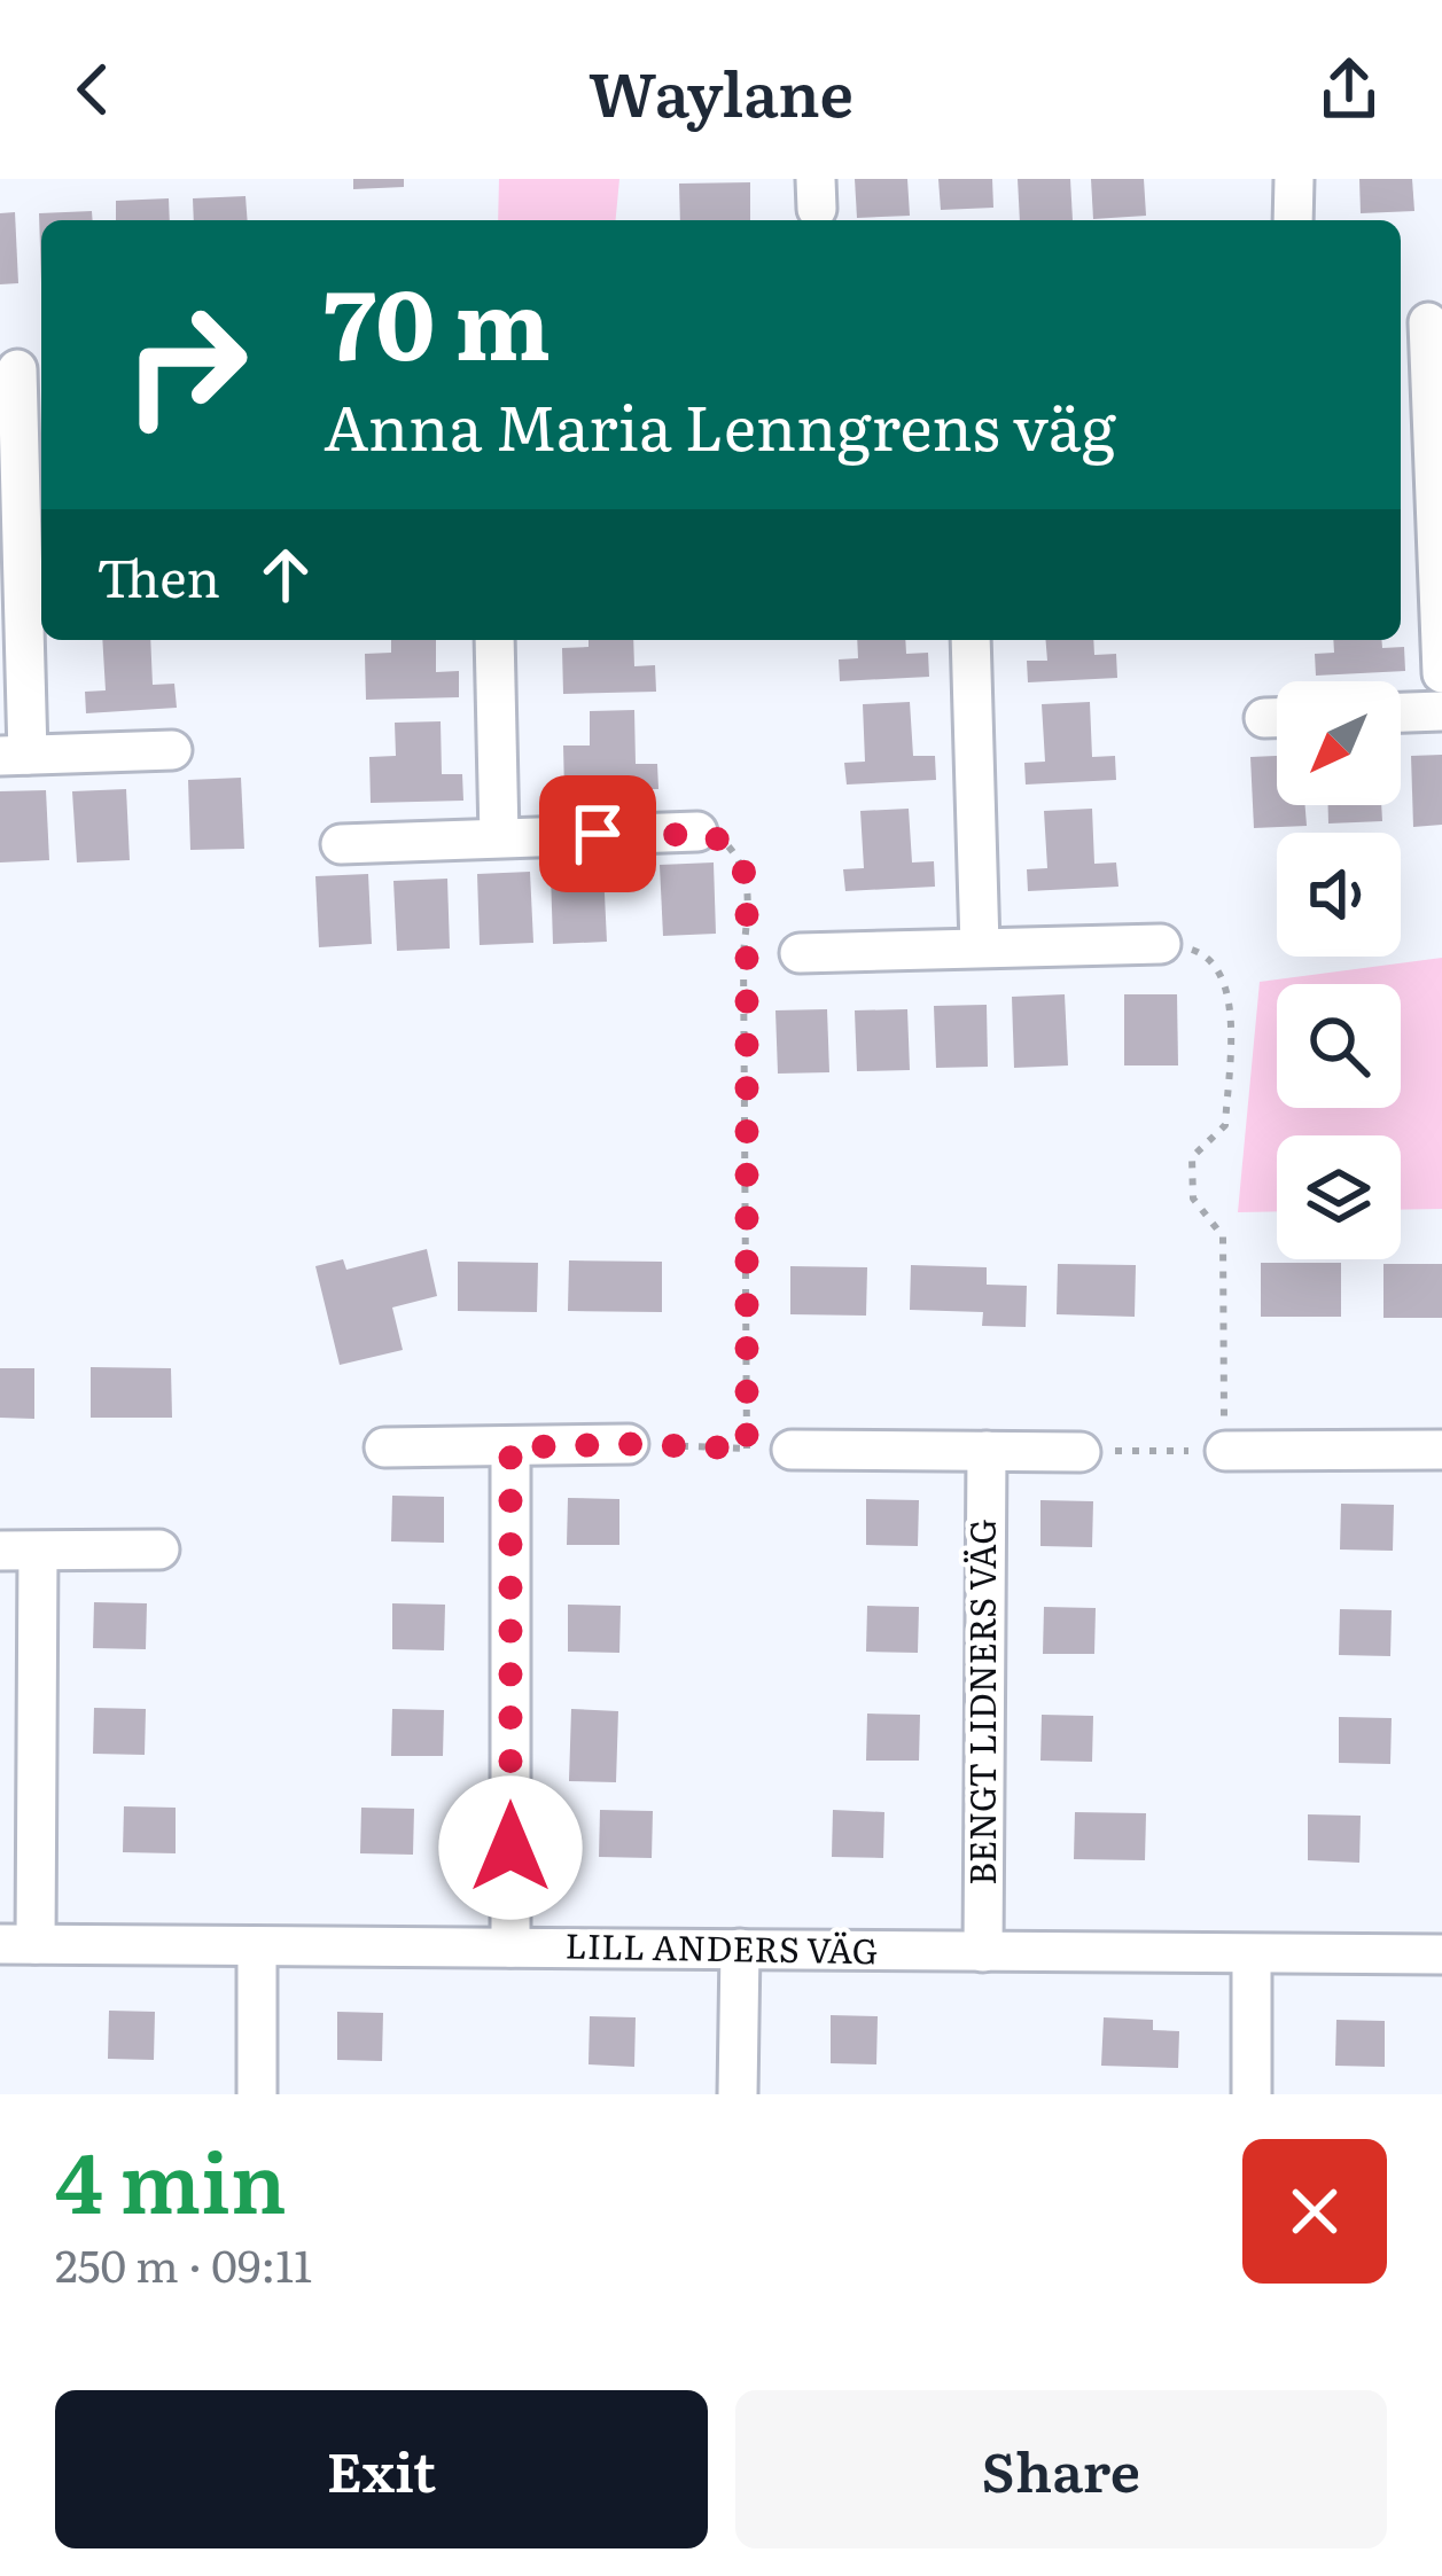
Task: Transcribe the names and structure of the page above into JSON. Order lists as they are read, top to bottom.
{
  "streets": {
    "street": ["BENGT LIDNERS VÄG", "LILL ANDERS VÄG"]
  },
  "crossings": [
    ["BENGT LIDNERS VÄG", "LILL ANDERS VÄG"]
  ],
  "north": "bottom left",
  "page": {
    "header": "Waylane",
    "turn": ["70 m", "Anna Maria Lenngrens väg"],
    "then": "Then",
    "heading": ["4 min", "250 m · 09:11"],
    "buttons": ["Exit", "Share"]
  }
}
